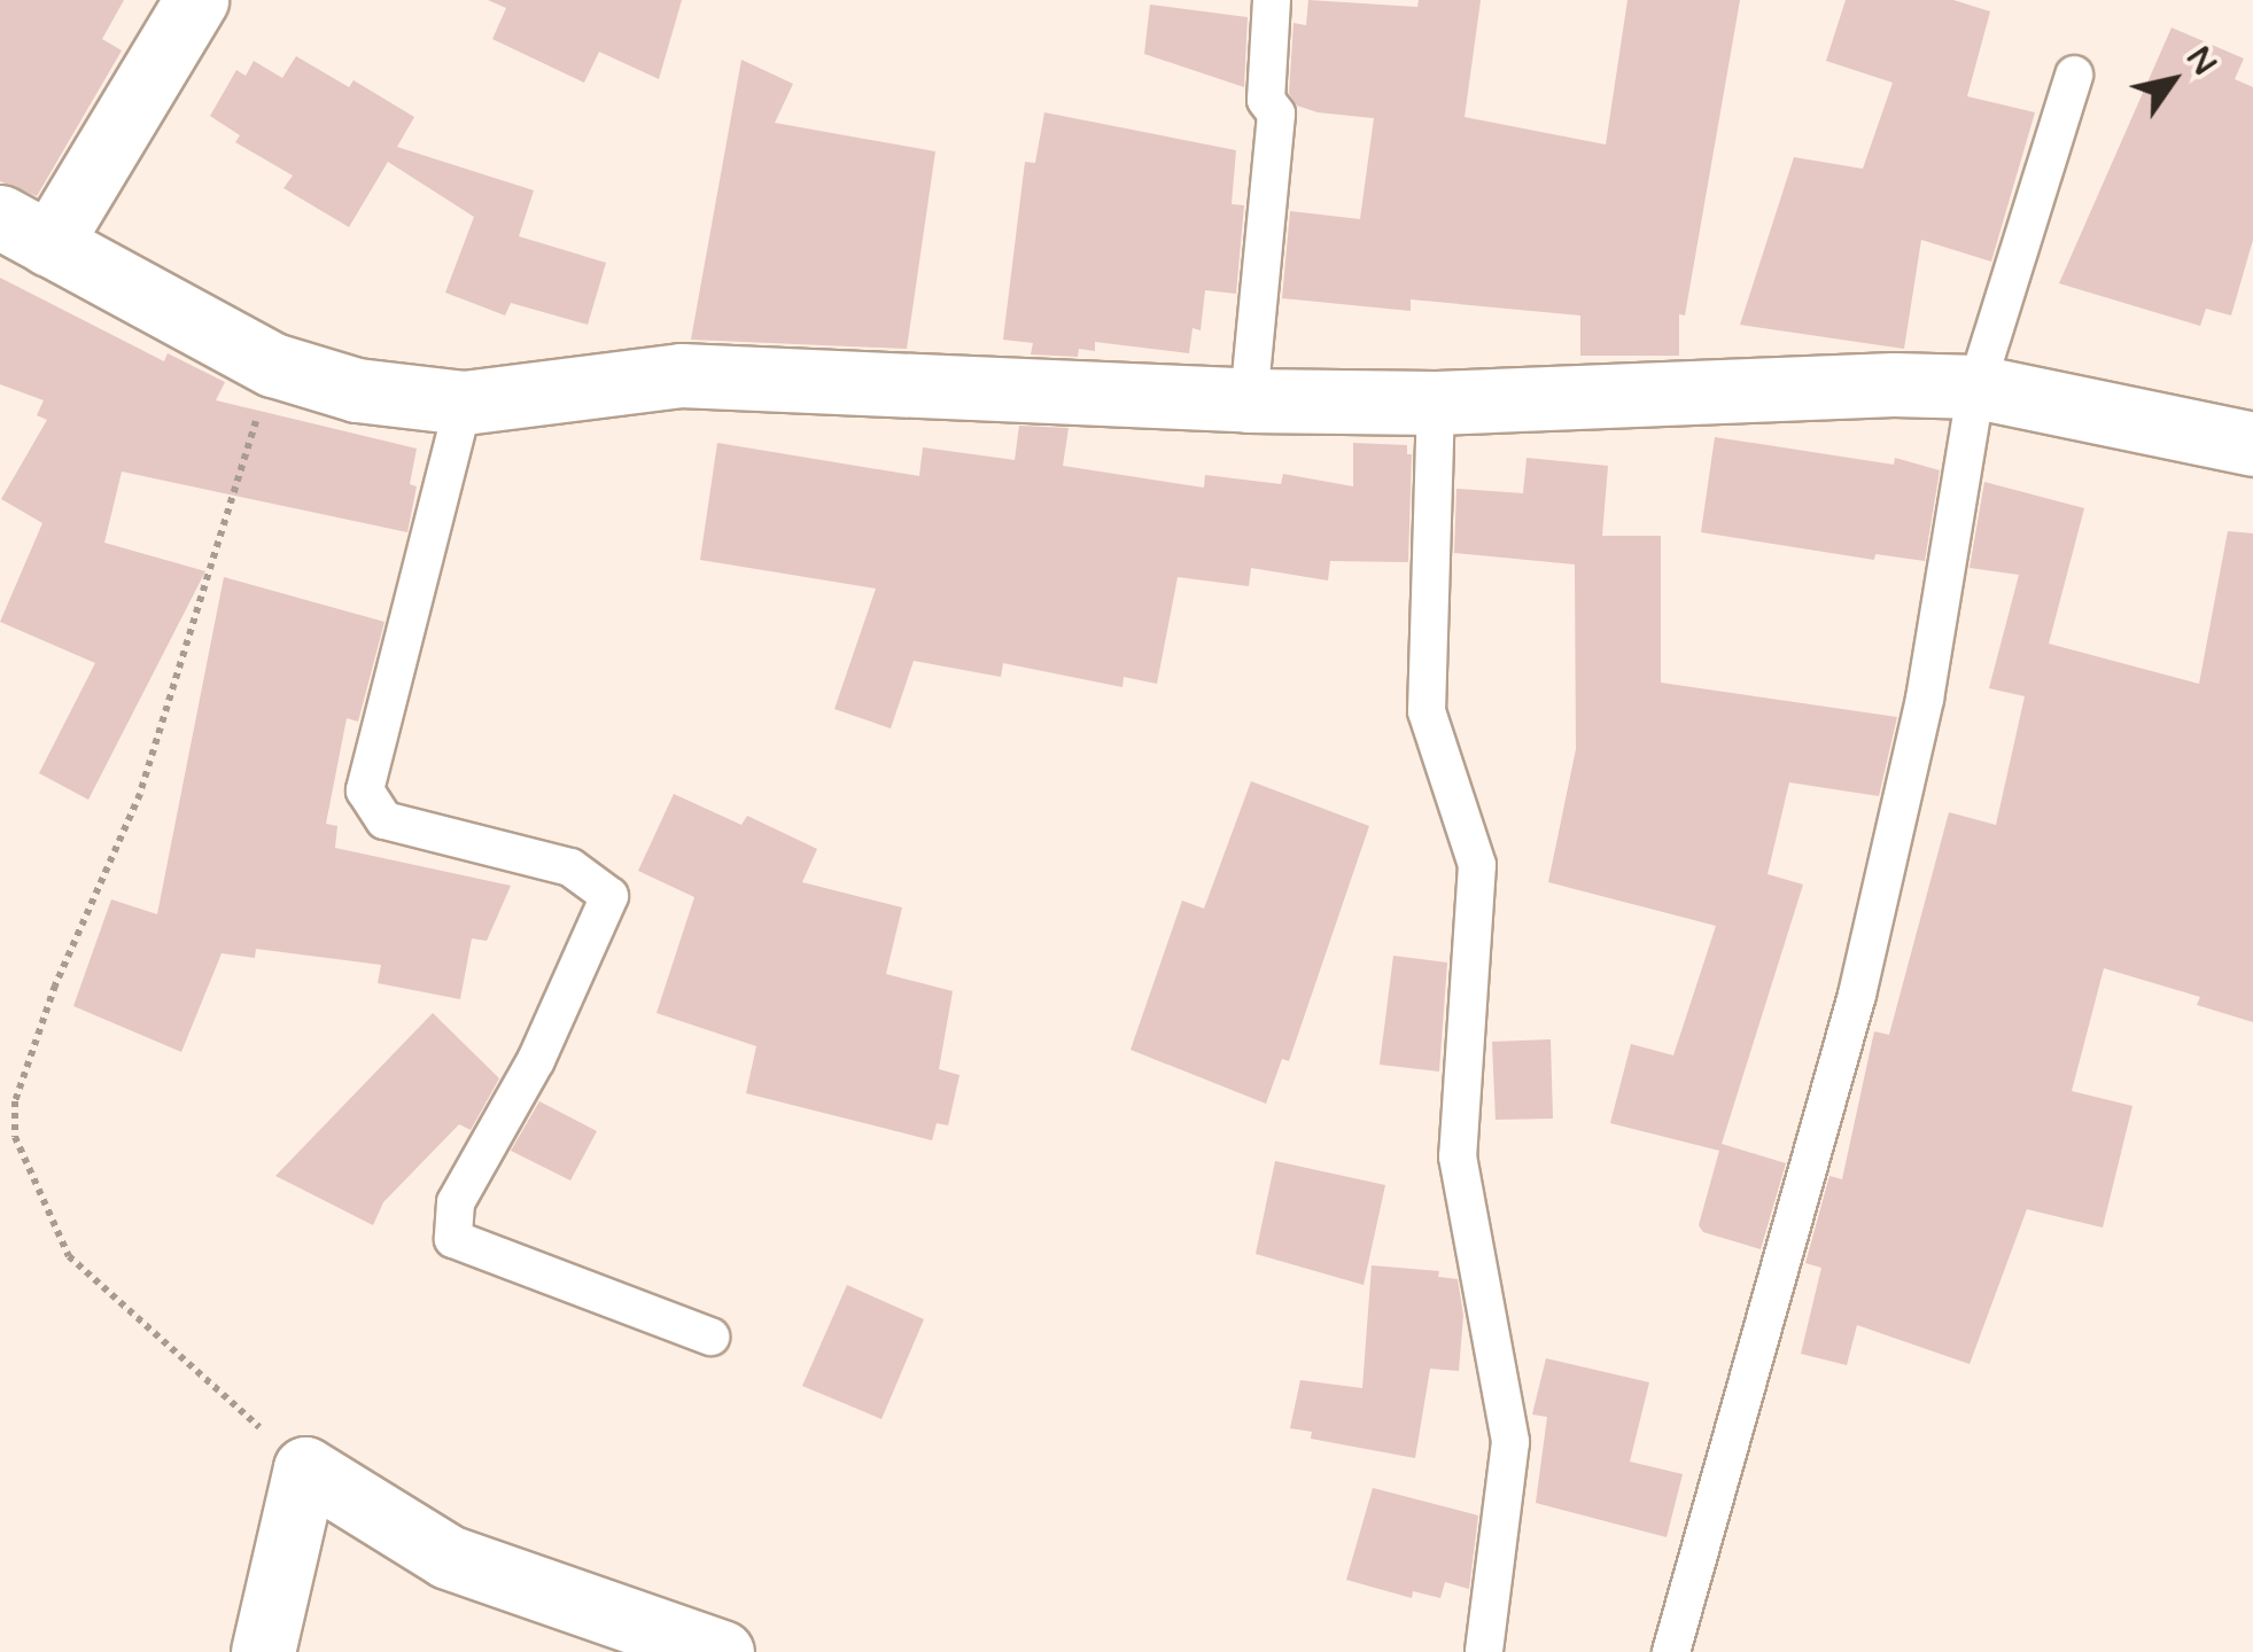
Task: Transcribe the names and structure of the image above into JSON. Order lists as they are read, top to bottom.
{
  "north": "top right"
}
